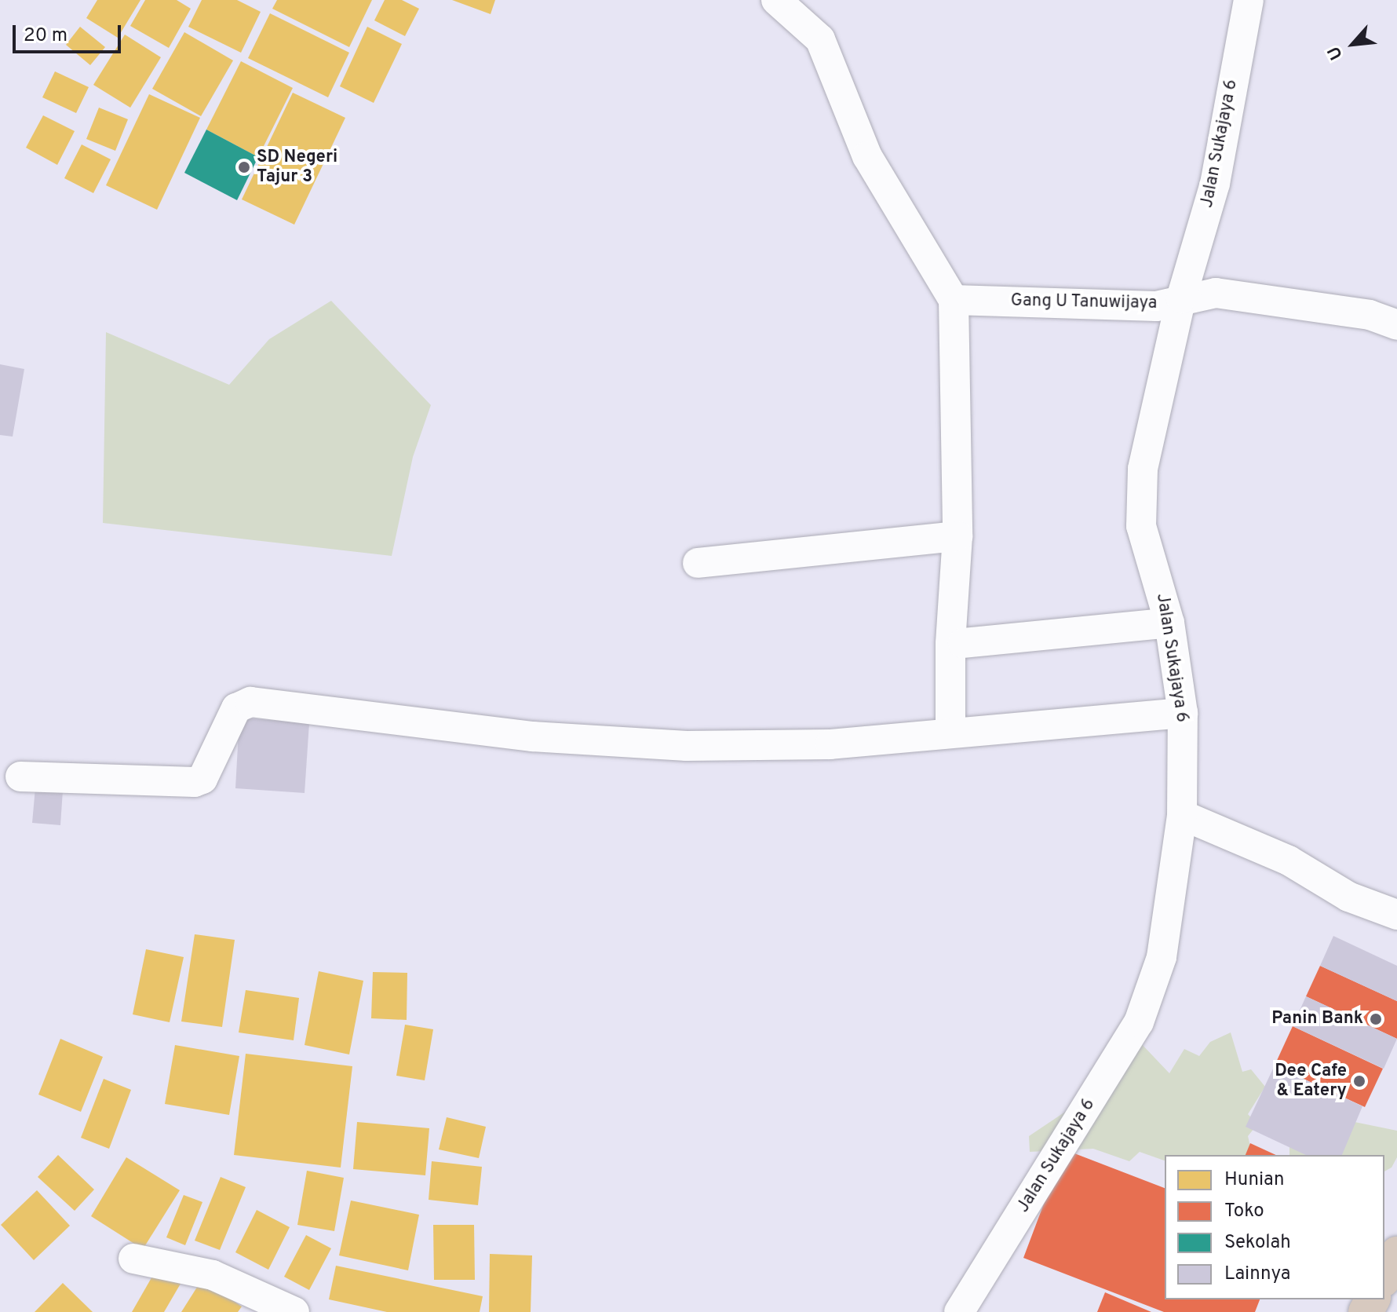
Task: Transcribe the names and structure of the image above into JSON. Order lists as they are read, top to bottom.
{
  "streets": {
    "street": ["Jalan Sukajaya 6", "Gang U Tanuwijaya"]
  },
  "crossings": [
    ["Jalan Sukajaya 6", "Gang U Tanuwijaya"]
  ],
  "places": ["SD Negeri Tajur 3", "Panin Bank", "Dee Cafe & Eatery"],
  "legend": [
    "Hunian",
    "Toko",
    "Sekolah",
    "Lainnya"
  ],
  "scale_bar": "20 m",
  "north": "bottom left"
}
